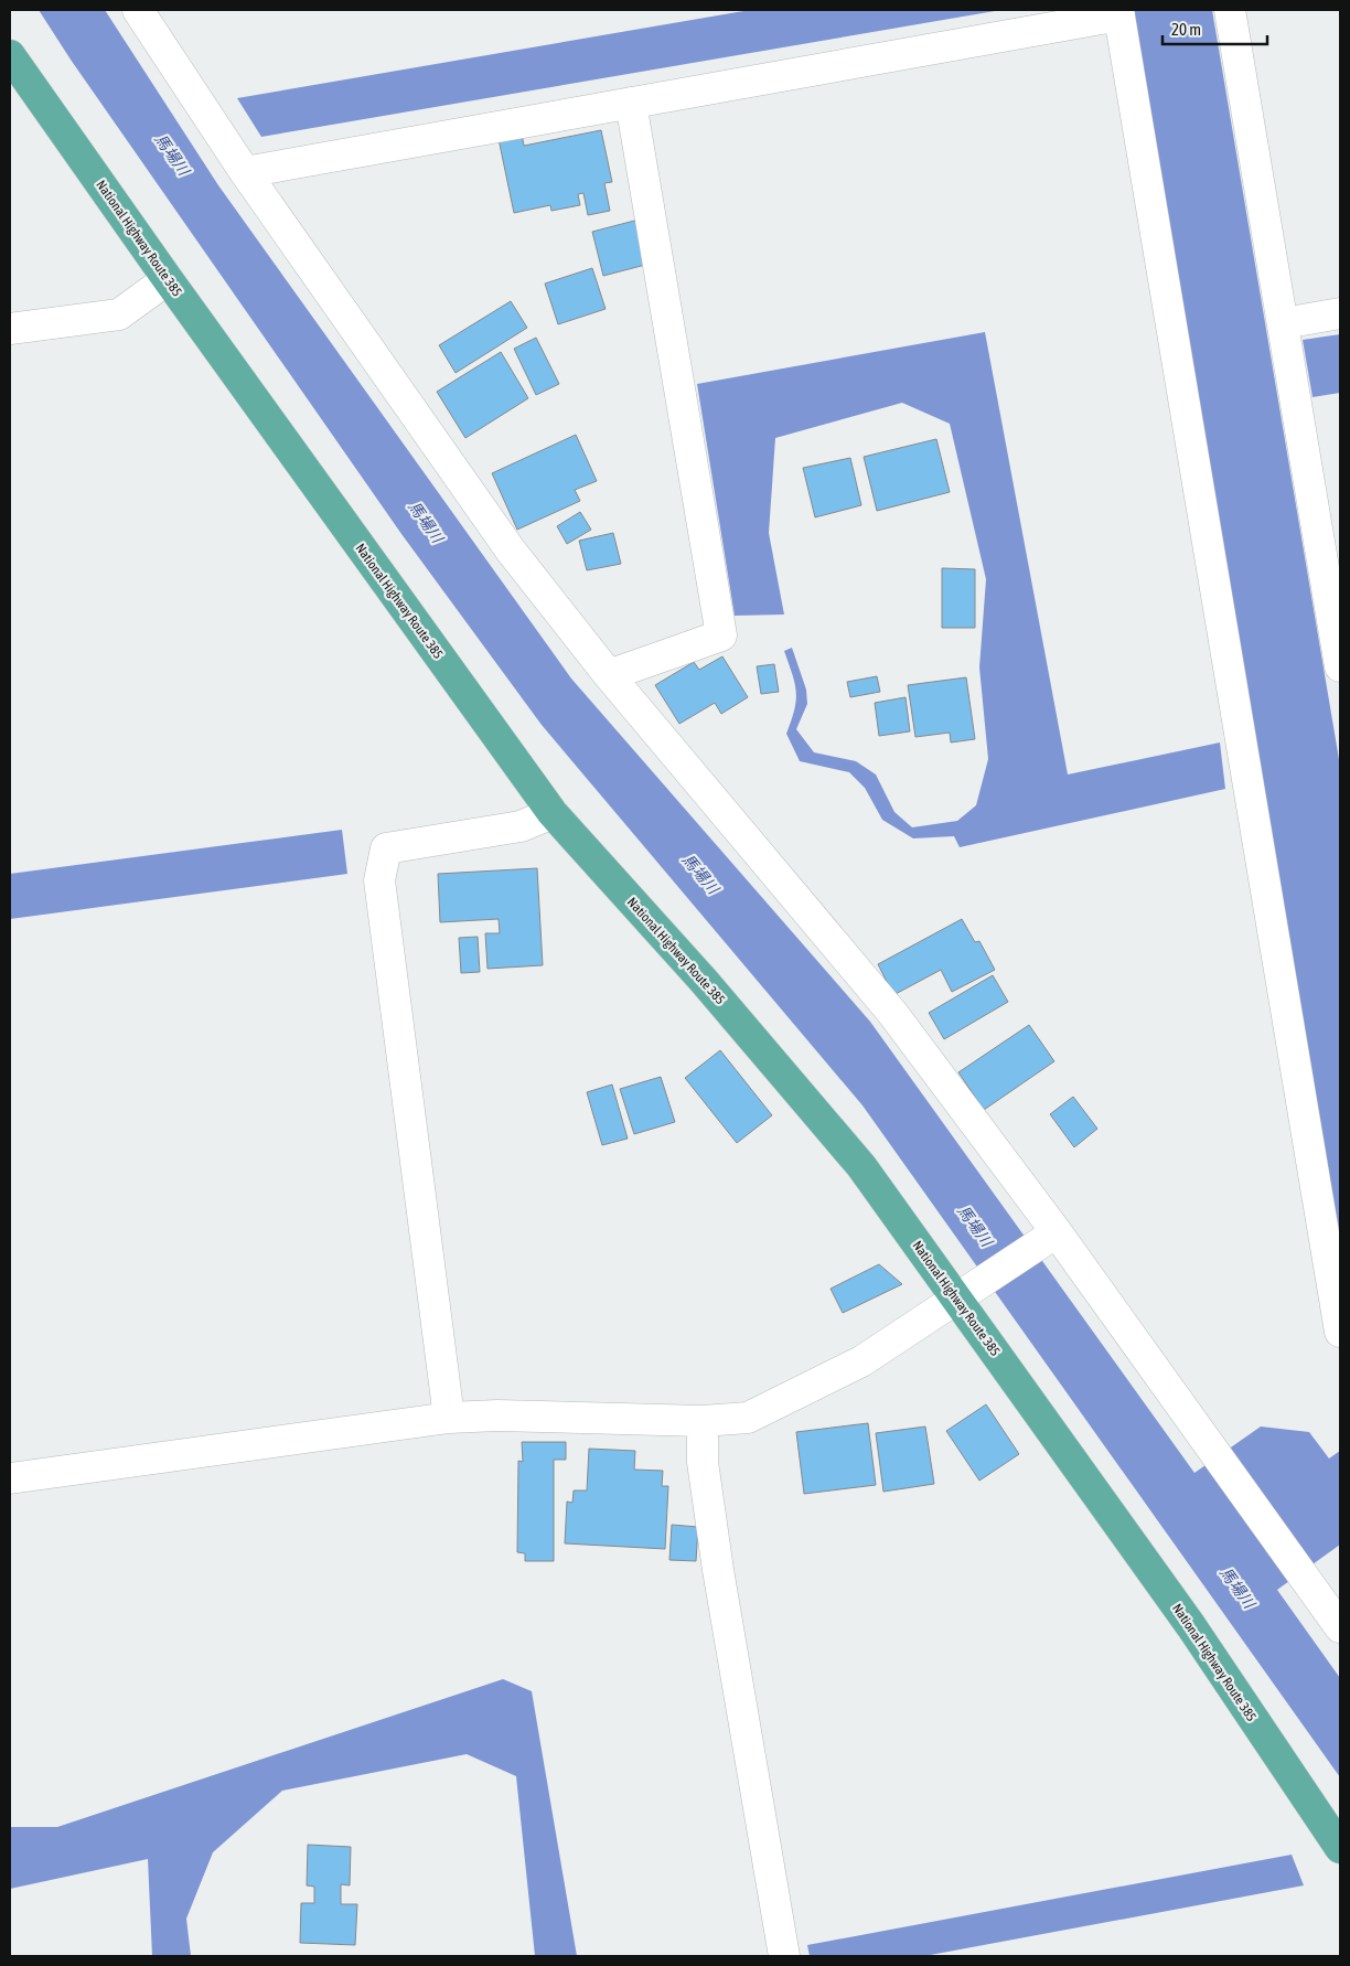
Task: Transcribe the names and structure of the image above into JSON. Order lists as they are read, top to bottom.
{
  "streets": {
    "highway": ["National Highway Route 385"]
  },
  "water": ["馬場川"],
  "scale_bar": "20 m"
}
